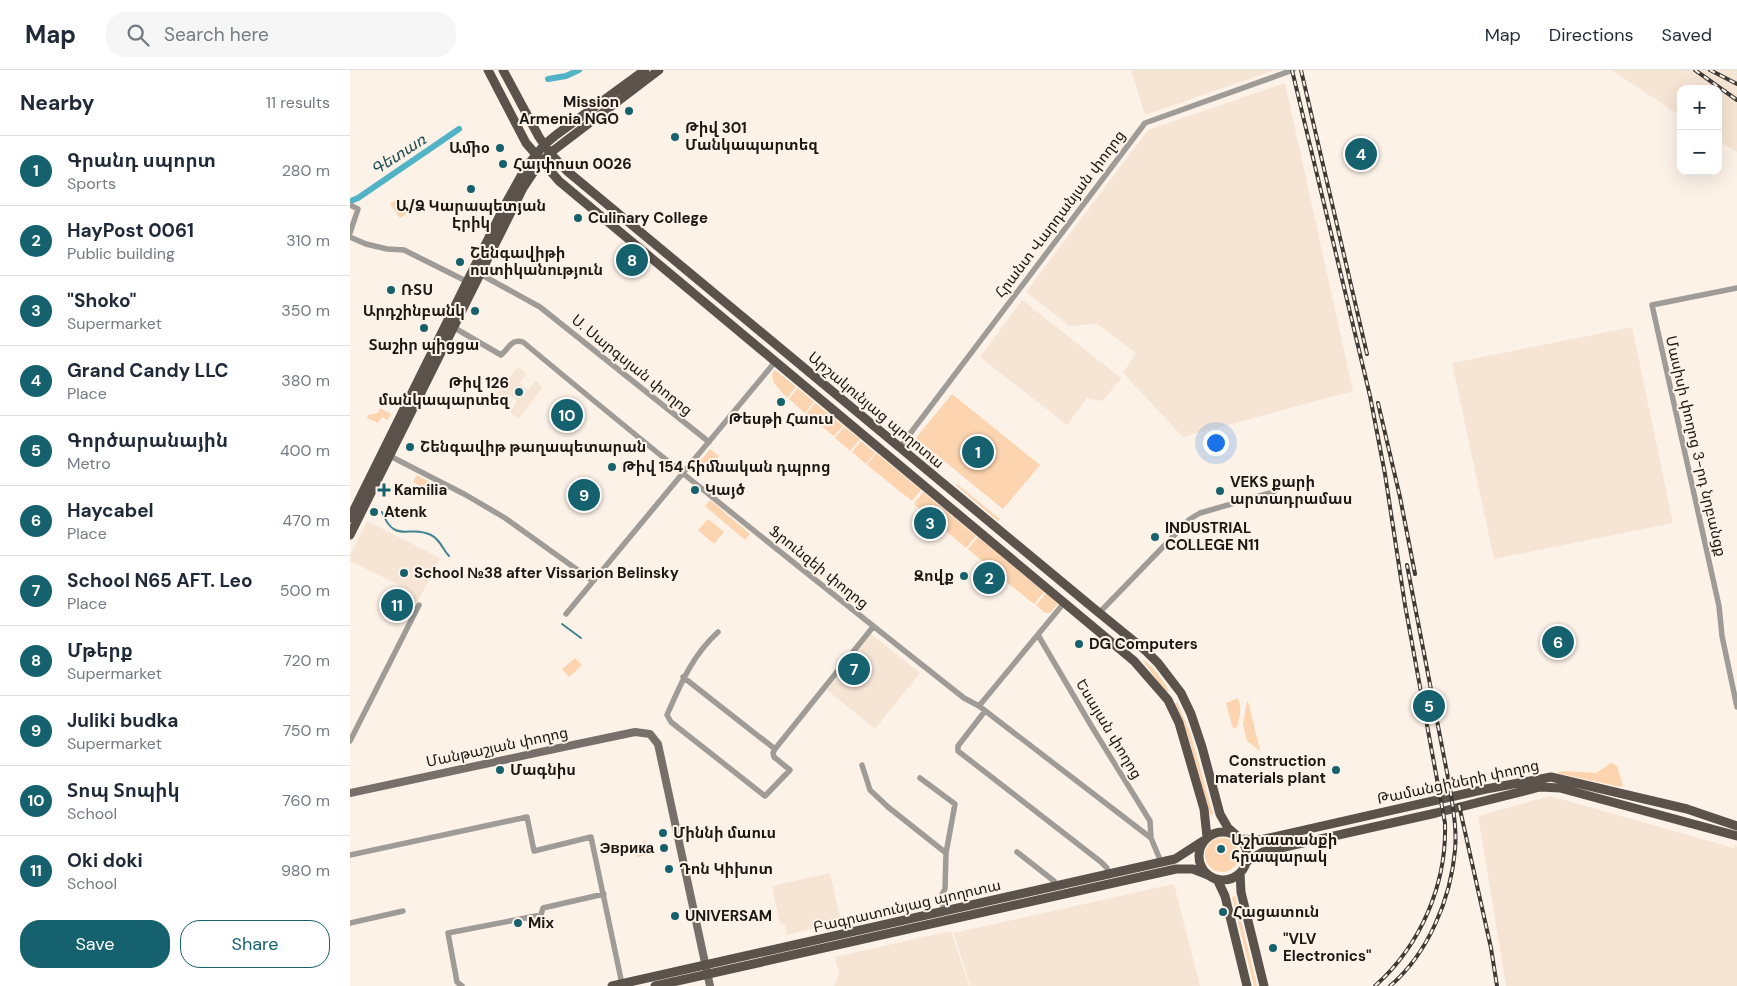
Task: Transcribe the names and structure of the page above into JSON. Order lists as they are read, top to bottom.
{
  "streets": {
    "main road": ["Արշակունյաց պողոտա", "Թամանցիների փողոց", "Բագրատունյաց պողոտա"],
    "street": [
      "Հրանտ Վարդանյան փողոց",
      "Ս. Սարգսյան փողոց",
      "Մասիսի փողոց 3-րդ նրբանցք",
      "Ֆրունզեի փողոց",
      "Եսայան փողոց",
      "Մանթաշյան փողոց"
    ]
  },
  "crossings": [
    ["Հրանտ Վարդանյան փողոց", "Արշակունյաց պողոտա"],
    ["Արշակունյաց պողոտա", "Թամանցիների փողոց"],
    ["Արշակունյաց պողոտա", "Բագրատունյաց պողոտա"],
    ["Ֆրունզեի փողոց", "Եսայան փողոց"],
    ["Ֆրունզեի փողոց", "Բագրատունյաց պողոտա"],
    ["Մանթաշյան փողոց", "Բագրատունյաց պողոտա"],
    ["Թամանցիների փողոց", "Բագրատունյաց պողոտա"]
  ],
  "water": ["Գետառ"],
  "places": {
    "other": [
      "Mission Armenia NGO",
      "Թիվ 301 Մանկապարտեզ",
      "Ամիօ",
      "Հայփոստ 0026",
      "Ա/Ձ Կարապետյան Էրիկ",
      "Culinary College",
      "Շենգավիթի ոստիկանություն",
      "ՌՏՍ",
      "Արդշինբանկ",
      "Տաշիր պիցցա",
      "Թիվ 126 մանկապարտեզ",
      "Թեսթի Հաուս",
      "Շենգավիթ թաղապետարան",
      "Թիվ 154 հիմնական դպրոց",
      "Կայծ",
      "VEKS քարի արտադրամաս",
      "Atenk",
      "INDUSTRIAL COLLEGE N11",
      "School №38 after Vissarion Belinsky",
      "Զովք",
      "DG Computers",
      "Մագնիս",
      "Construction materials plant",
      "Միննի մաուս",
      "Эврика",
      "Աշխատանքի հրապարակ",
      "Դոն Կիխոտ",
      "Հացատուն",
      "UNIVERSAM",
      "Mix",
      "\"VLV Electronics\""
    ],
    "health": ["Kamilia"]
  },
  "page": {
    "header": "Map",
    "search": "Search here",
    "nav": ["Map", "Directions", "Saved"],
    "heading": ["Nearby", "11 results"],
    "map_buttons": ["+", "−"],
    "list": [
      {
        "mark": "1",
        "name": "Գրանդ սպորտ",
        "note": "Sports",
        "value": "280 m"
      },
      {
        "mark": "2",
        "name": "HayPost 0061",
        "note": "Public building",
        "value": "310 m"
      },
      {
        "mark": "3",
        "name": "\"Shoko\"",
        "note": "Supermarket",
        "value": "350 m"
      },
      {
        "mark": "4",
        "name": "Grand Candy LLC",
        "note": "Place",
        "value": "380 m"
      },
      {
        "mark": "5",
        "name": "Գործարանային",
        "note": "Metro",
        "value": "400 m"
      },
      {
        "mark": "6",
        "name": "Haycabel",
        "note": "Place",
        "value": "470 m"
      },
      {
        "mark": "7",
        "name": "School N65 AFT. Leo",
        "note": "Place",
        "value": "500 m"
      },
      {
        "mark": "8",
        "name": "Մթերք",
        "note": "Supermarket",
        "value": "720 m"
      },
      {
        "mark": "9",
        "name": "Juliki budka",
        "note": "Supermarket",
        "value": "750 m"
      },
      {
        "mark": "10",
        "name": "Տոպ Տոպիկ",
        "note": "School",
        "value": "760 m"
      },
      {
        "mark": "11",
        "name": "Oki doki",
        "note": "School",
        "value": "980 m"
      }
    ],
    "pins": [
      "4",
      "8",
      "10",
      "1",
      "9",
      "3",
      "2",
      "11",
      "6",
      "7",
      "5"
    ],
    "buttons": ["Save", "Share"]
  }
}
